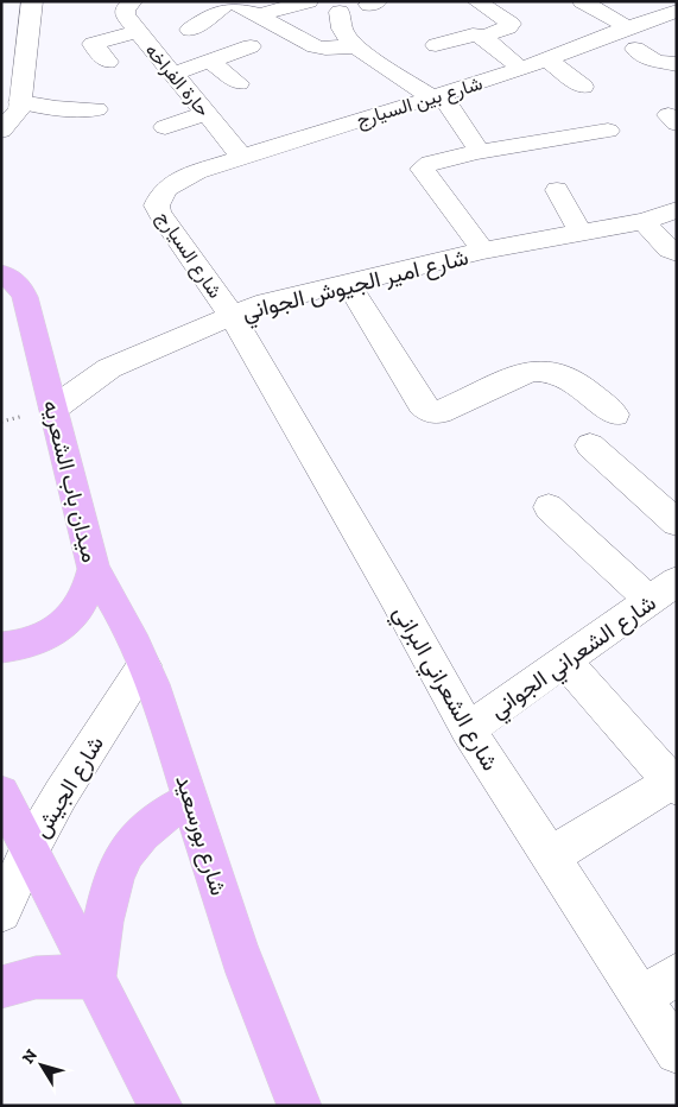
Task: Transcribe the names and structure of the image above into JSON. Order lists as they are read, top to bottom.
{
  "streets": {
    "main road": ["ميدان باب الشعريه", "شارع بورسعيد"],
    "street": [
      "حارة الفراخه",
      "شارع بين السيارج",
      "شارع السيارج",
      "شارع امير الجيوش الجواني",
      "شارع الشعراني الجواني",
      "شارع الشعراني البراني",
      "شارع الجيش"
    ]
  },
  "crossings": [
    ["حارة الفراخه", "شارع بين السيارج"],
    ["شارع بين السيارج", "شارع السيارج"],
    ["شارع السيارج", "شارع امير الجيوش الجواني"],
    ["شارع السيارج", "شارع الشعراني البراني"],
    ["شارع امير الجيوش الجواني", "ميدان باب الشعريه"],
    ["شارع امير الجيوش الجواني", "شارع الشعراني البراني"],
    ["ميدان باب الشعريه", "شارع بورسعيد"],
    ["شارع الشعراني الجواني", "شارع الشعراني البراني"],
    ["شارع الجيش", "شارع بورسعيد"]
  ],
  "north": "top left"
}
